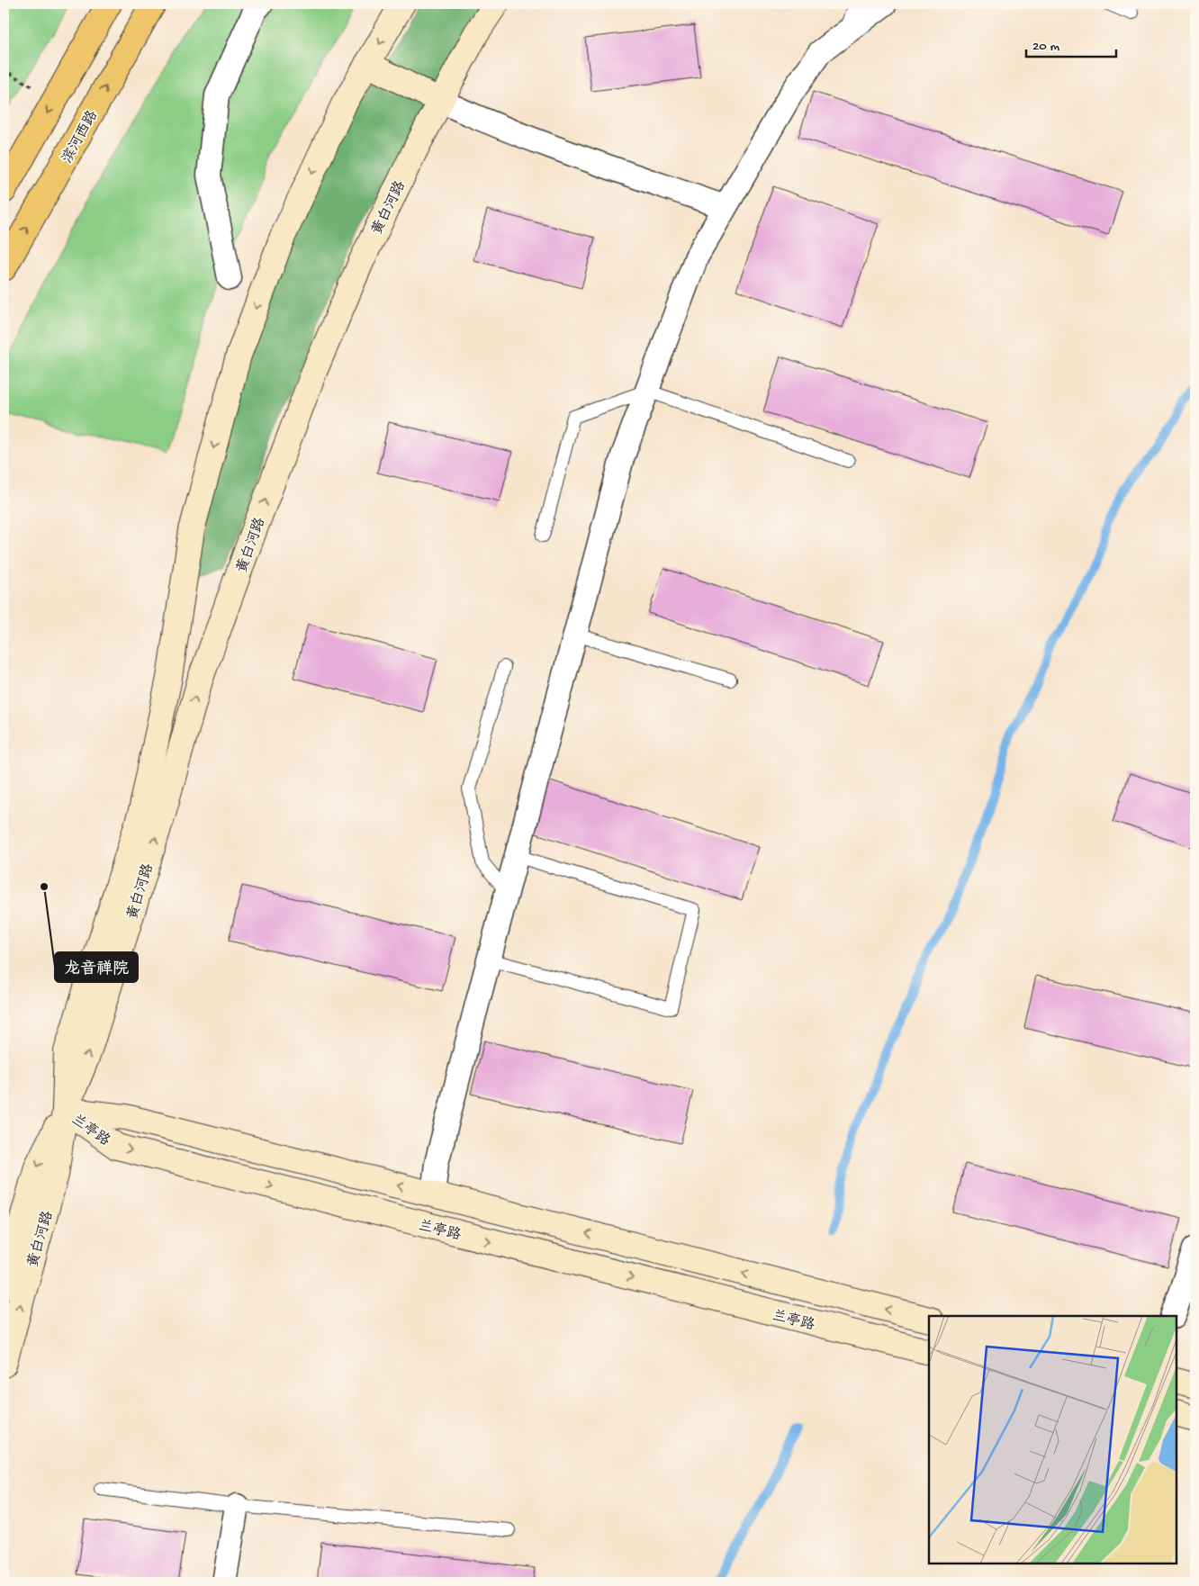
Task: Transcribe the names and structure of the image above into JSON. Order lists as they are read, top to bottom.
{
  "streets": {
    "main road": ["滨河西路"],
    "street": ["黄白河路", "兰亭路"]
  },
  "crossings": [
    ["黄白河路", "兰亭路"]
  ],
  "places": ["龙音禅院"],
  "scale_bar": "20 m"
}
